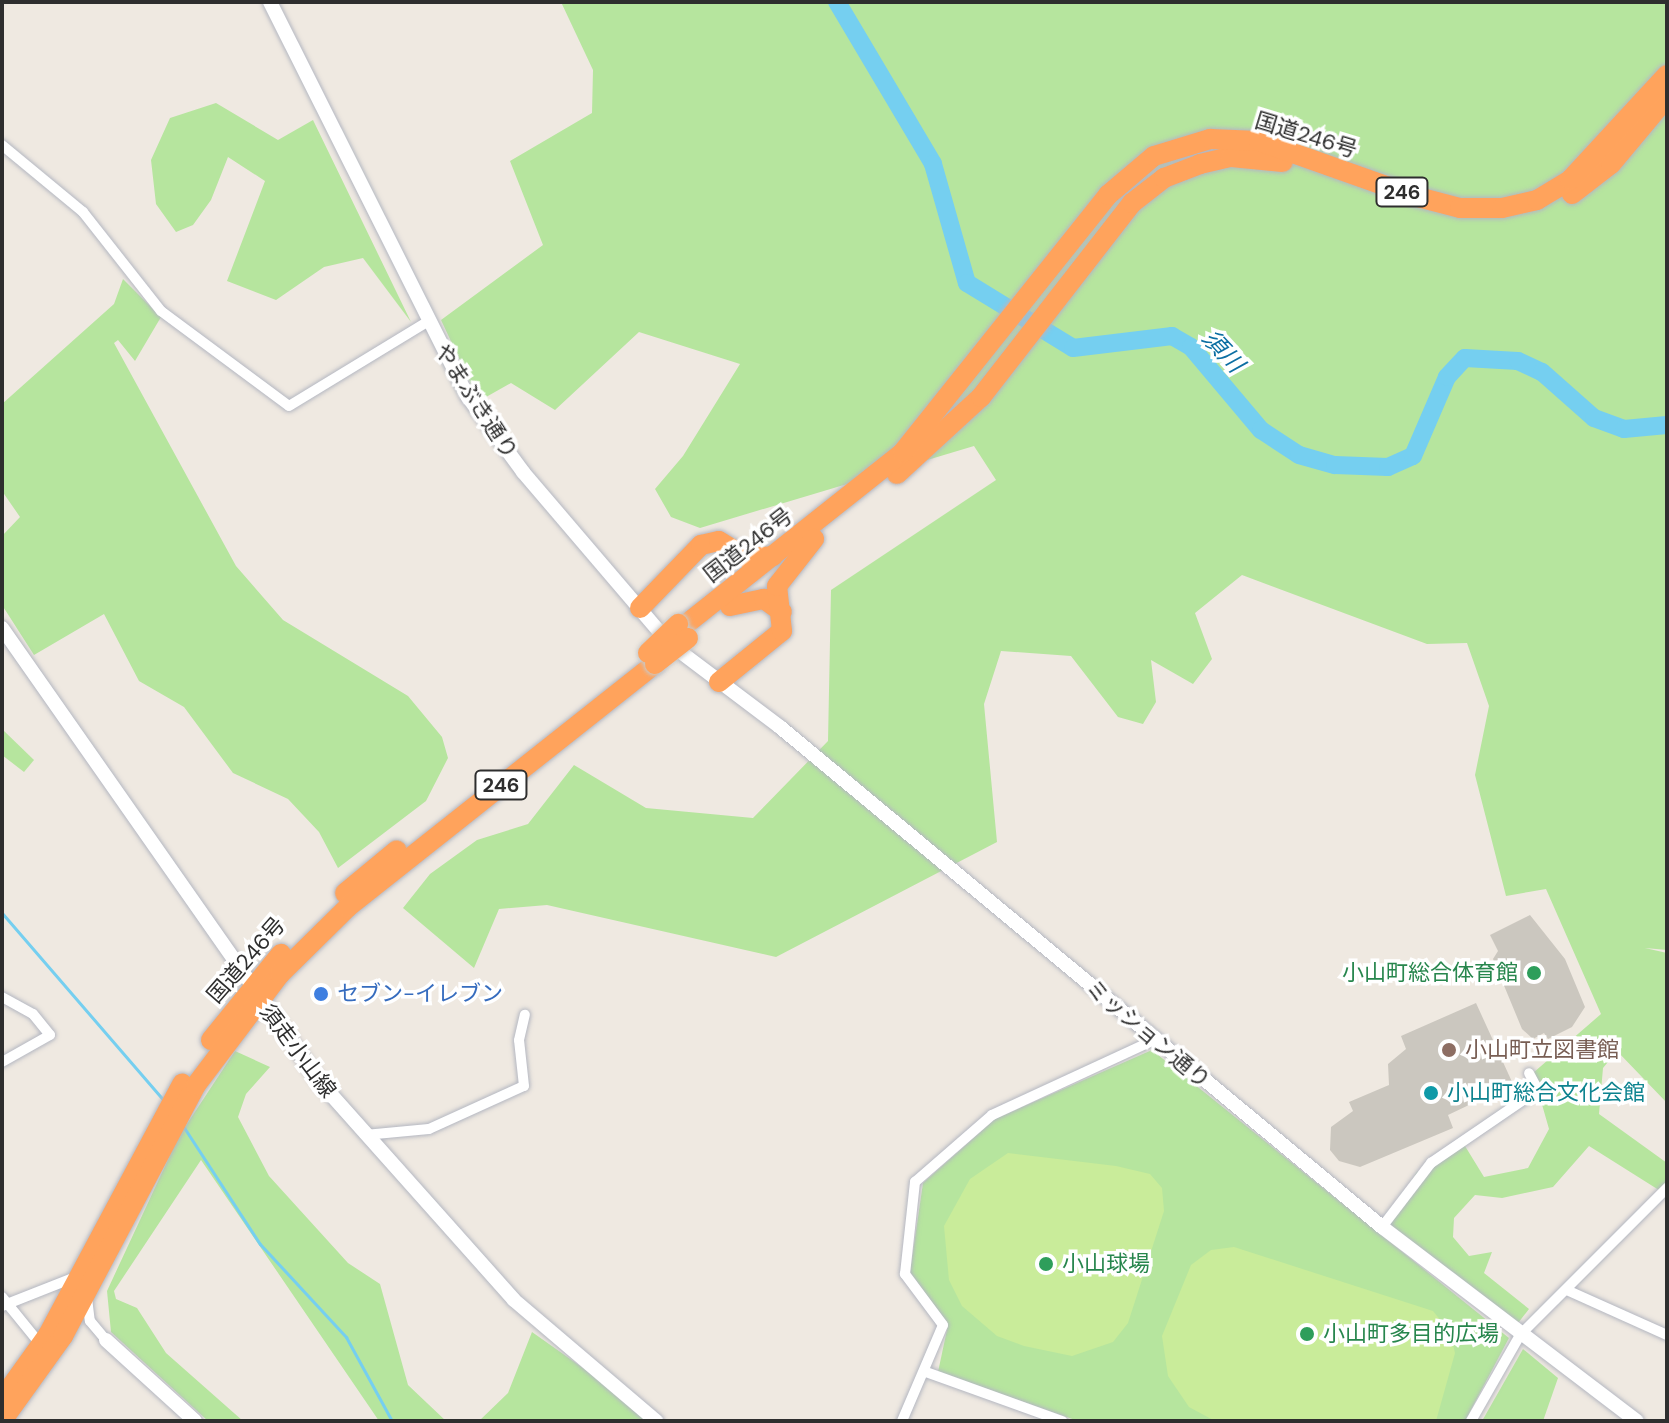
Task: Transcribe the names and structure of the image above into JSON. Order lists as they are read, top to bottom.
{
  "streets": {
    "highway": ["国道246号", "246"],
    "street": ["やまぶき通り", "ミッション通り", "須走小山線"]
  },
  "crossings": [
    ["国道246号", "須走小山線"],
    ["やまぶき通り", "ミッション通り"]
  ],
  "water": ["須川"],
  "places": [
    "小山町総合体育館",
    "セブン-イレブン",
    "小山町立図書館",
    "小山町総合文化会館",
    "小山球場",
    "小山町多目的広場"
  ]
}
